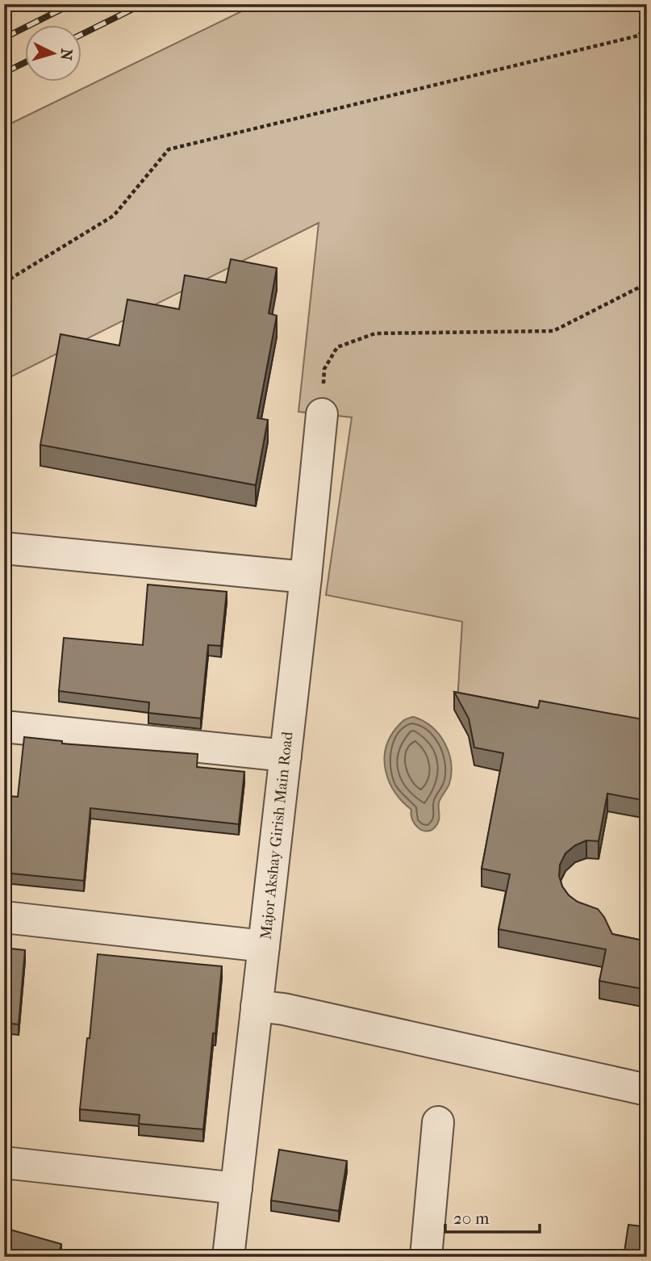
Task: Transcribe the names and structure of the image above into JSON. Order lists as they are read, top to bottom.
{
  "streets": {
    "street": ["Major Akshay Girish Main Road"]
  },
  "scale_bar": "20 m",
  "north": "right"
}
